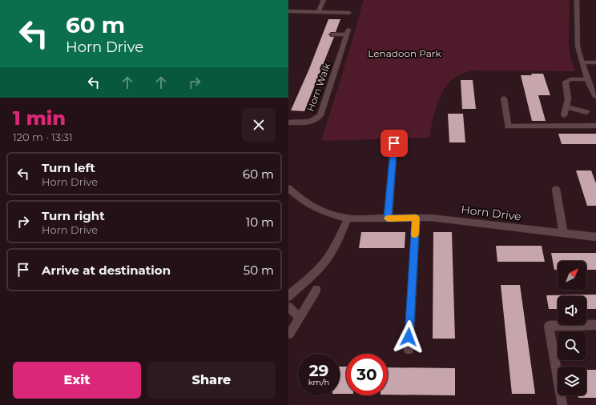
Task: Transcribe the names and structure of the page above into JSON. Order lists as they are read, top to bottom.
{
  "streets": {
    "street": ["Horn Walk", "Horn Drive"]
  },
  "parks": ["Lenadoon Park"],
  "north": "top right",
  "page": {
    "turn": ["60 m", "Horn Drive"],
    "heading": ["1 min", "120 m · 13:31"],
    "list": [
      {
        "name": "Turn left",
        "note": "Horn Drive",
        "value": "60 m"
      },
      {
        "name": "Turn right",
        "note": "Horn Drive",
        "value": "10 m"
      },
      {
        "name": "Arrive at destination",
        "value": "50 m"
      }
    ],
    "speed": "29 km/h",
    "limit": "30",
    "buttons": ["Exit", "Share"]
  }
}
